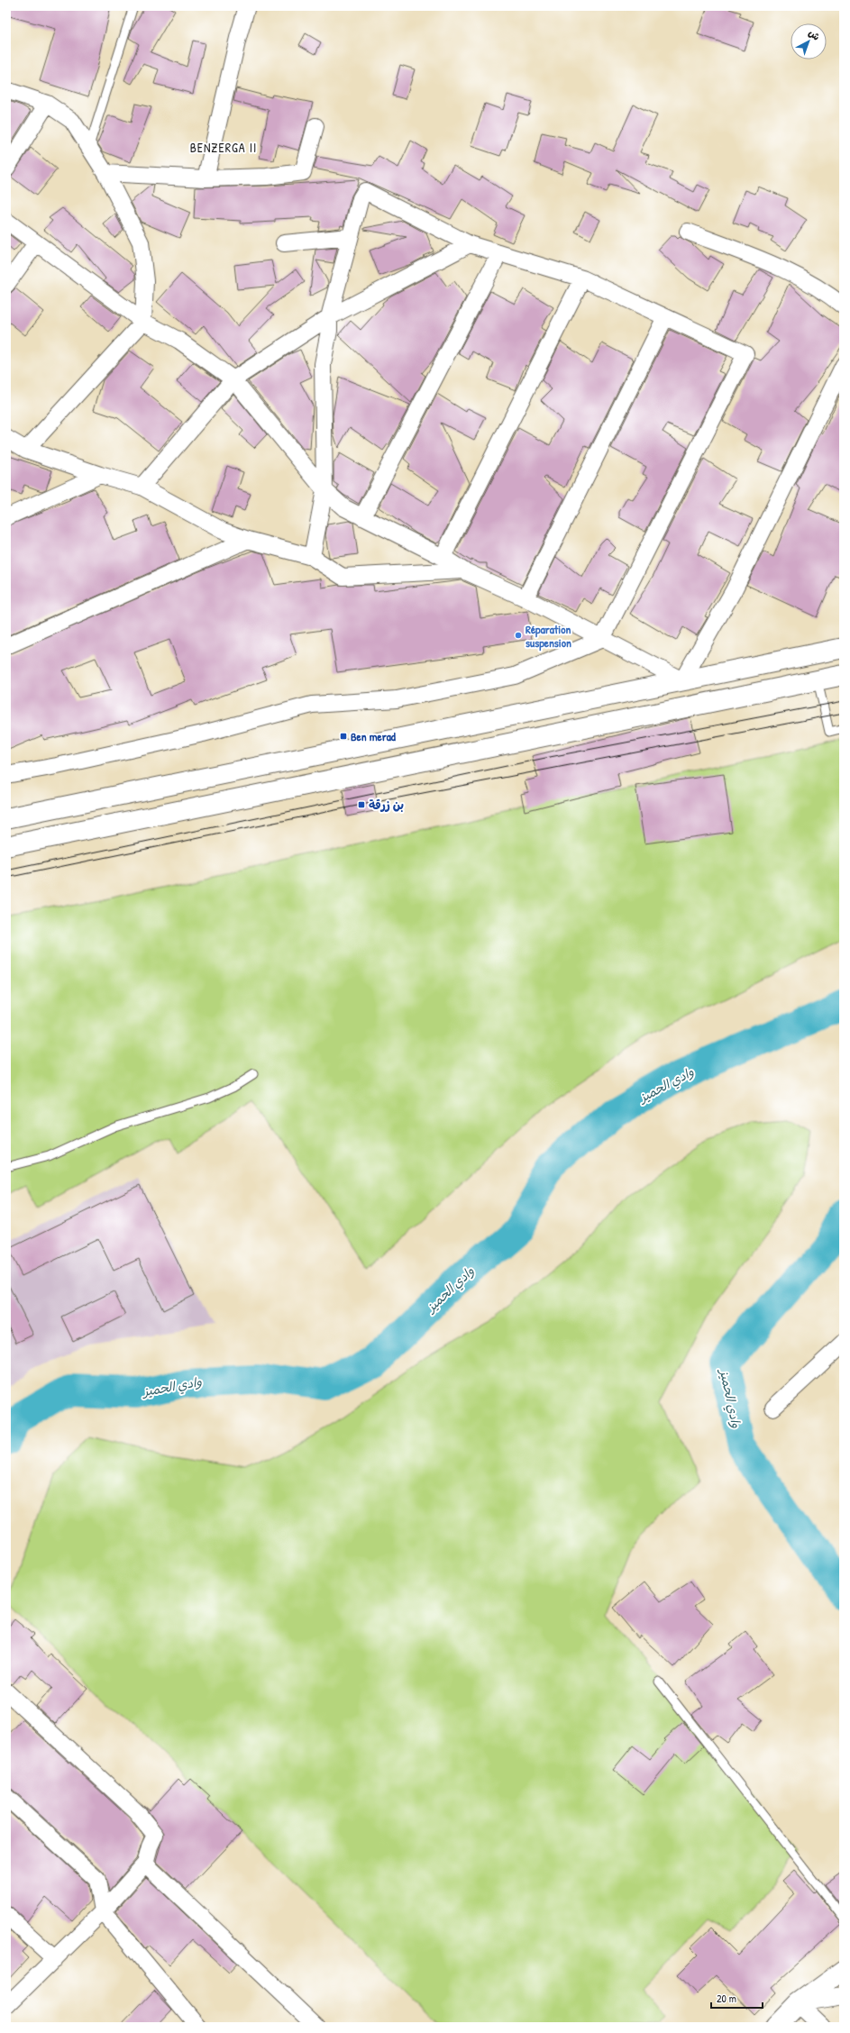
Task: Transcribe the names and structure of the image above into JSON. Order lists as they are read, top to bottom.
{
  "districts": ["BENZERGA II"],
  "water": ["وادي الحميز"],
  "places": {
    "other": ["Réparation suspension"],
    "transit": ["Ben merad", "بن زرقة"]
  },
  "scale_bar": "20 m",
  "north": "top right"
}
